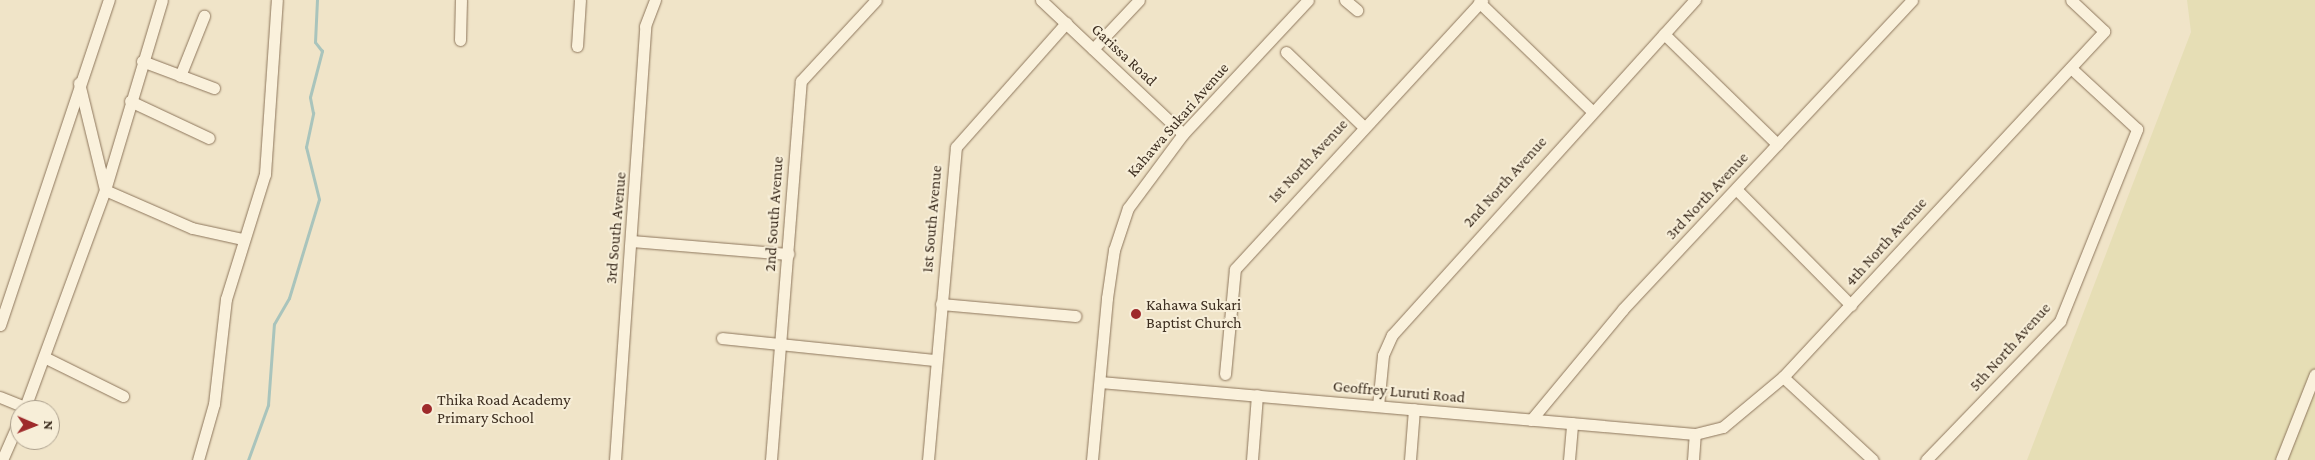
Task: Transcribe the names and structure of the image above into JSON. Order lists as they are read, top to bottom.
{
  "streets": {
    "street": [
      "Garissa Road",
      "Kahawa Sukari Avenue",
      "1st North Avenue",
      "2nd North Avenue",
      "3rd North Avenue",
      "2nd South Avenue",
      "1st South Avenue",
      "3rd South Avenue",
      "4th North Avenue",
      "5th North Avenue",
      "Geoffrey Luruti Road"
    ]
  },
  "crossings": [
    ["Garissa Road", "Kahawa Sukari Avenue"],
    ["Garissa Road", "1st South Avenue"],
    ["Kahawa Sukari Avenue", "Geoffrey Luruti Road"],
    ["1st North Avenue", "Geoffrey Luruti Road"],
    ["2nd North Avenue", "Geoffrey Luruti Road"],
    ["3rd North Avenue", "Geoffrey Luruti Road"],
    ["4th North Avenue", "5th North Avenue"],
    ["4th North Avenue", "Geoffrey Luruti Road"]
  ],
  "places": ["Kahawa Sukari Baptist Church", "Thika Road Academy Primary School"],
  "north": "right"
}
